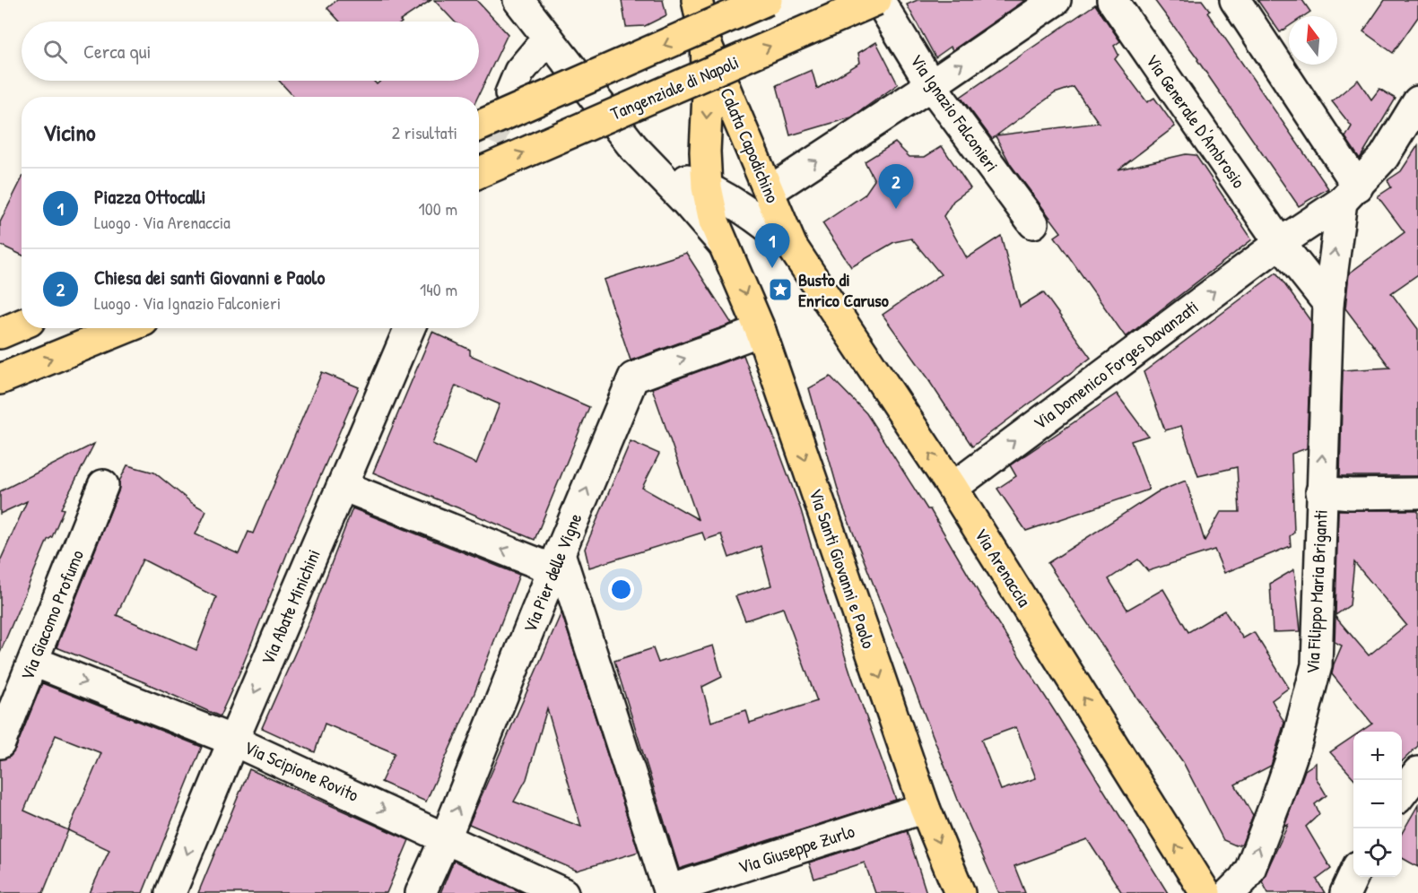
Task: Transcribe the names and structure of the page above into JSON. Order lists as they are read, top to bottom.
{
  "streets": {
    "main road": [
      "Tangenziale di Napoli",
      "Calata Capodichino",
      "Via Arenaccia",
      "Via Santi Giovanni e Paolo"
    ],
    "street": [
      "Via Ignazio Falconieri",
      "Via Generale D'Ambrosio",
      "Via Domenico Forges Davanzati",
      "Via Pier delle Vigne",
      "Via Filippo Maria Briganti",
      "Via Abate Minichini",
      "Via Giacomo Profumo",
      "Via Scipione Rovito",
      "Via Giuseppe Zurlo"
    ]
  },
  "crossings": [
    ["Tangenziale di Napoli", "Via Ignazio Falconieri"],
    ["Via Generale D'Ambrosio", "Via Domenico Forges Davanzati"],
    ["Calata Capodichino", "Via Arenaccia"],
    ["Calata Capodichino", "Via Santi Giovanni e Paolo"],
    ["Via Domenico Forges Davanzati", "Via Arenaccia"],
    ["Via Santi Giovanni e Paolo", "Via Pier delle Vigne"],
    ["Via Santi Giovanni e Paolo", "Via Giuseppe Zurlo"],
    ["Via Pier delle Vigne", "Via Scipione Rovito"],
    ["Via Abate Minichini", "Via Scipione Rovito"],
    ["Via Giacomo Profumo", "Via Scipione Rovito"]
  ],
  "one_way": [
    "Via Domenico Forges Davanzati",
    "Via Arenaccia",
    "Via Santi Giovanni e Paolo",
    "Via Pier delle Vigne",
    "Via Filippo Maria Briganti",
    "Via Abate Minichini",
    "Via Scipione Rovito"
  ],
  "places": {
    "place": ["Busto di Enrico Caruso"]
  },
  "north": "top",
  "page": {
    "search": "Cerca qui",
    "heading": ["Vicino", "2 risultati"],
    "pins": ["2", "1"],
    "list": [
      {
        "mark": "1",
        "name": "Piazza Ottocalli",
        "note": "Luogo · Via Arenaccia",
        "value": "100 m"
      },
      {
        "mark": "2",
        "name": "Chiesa dei santi Giovanni e Paolo",
        "note": "Luogo · Via Ignazio Falconieri",
        "value": "140 m"
      }
    ],
    "map_buttons": ["+", "−"]
  }
}
